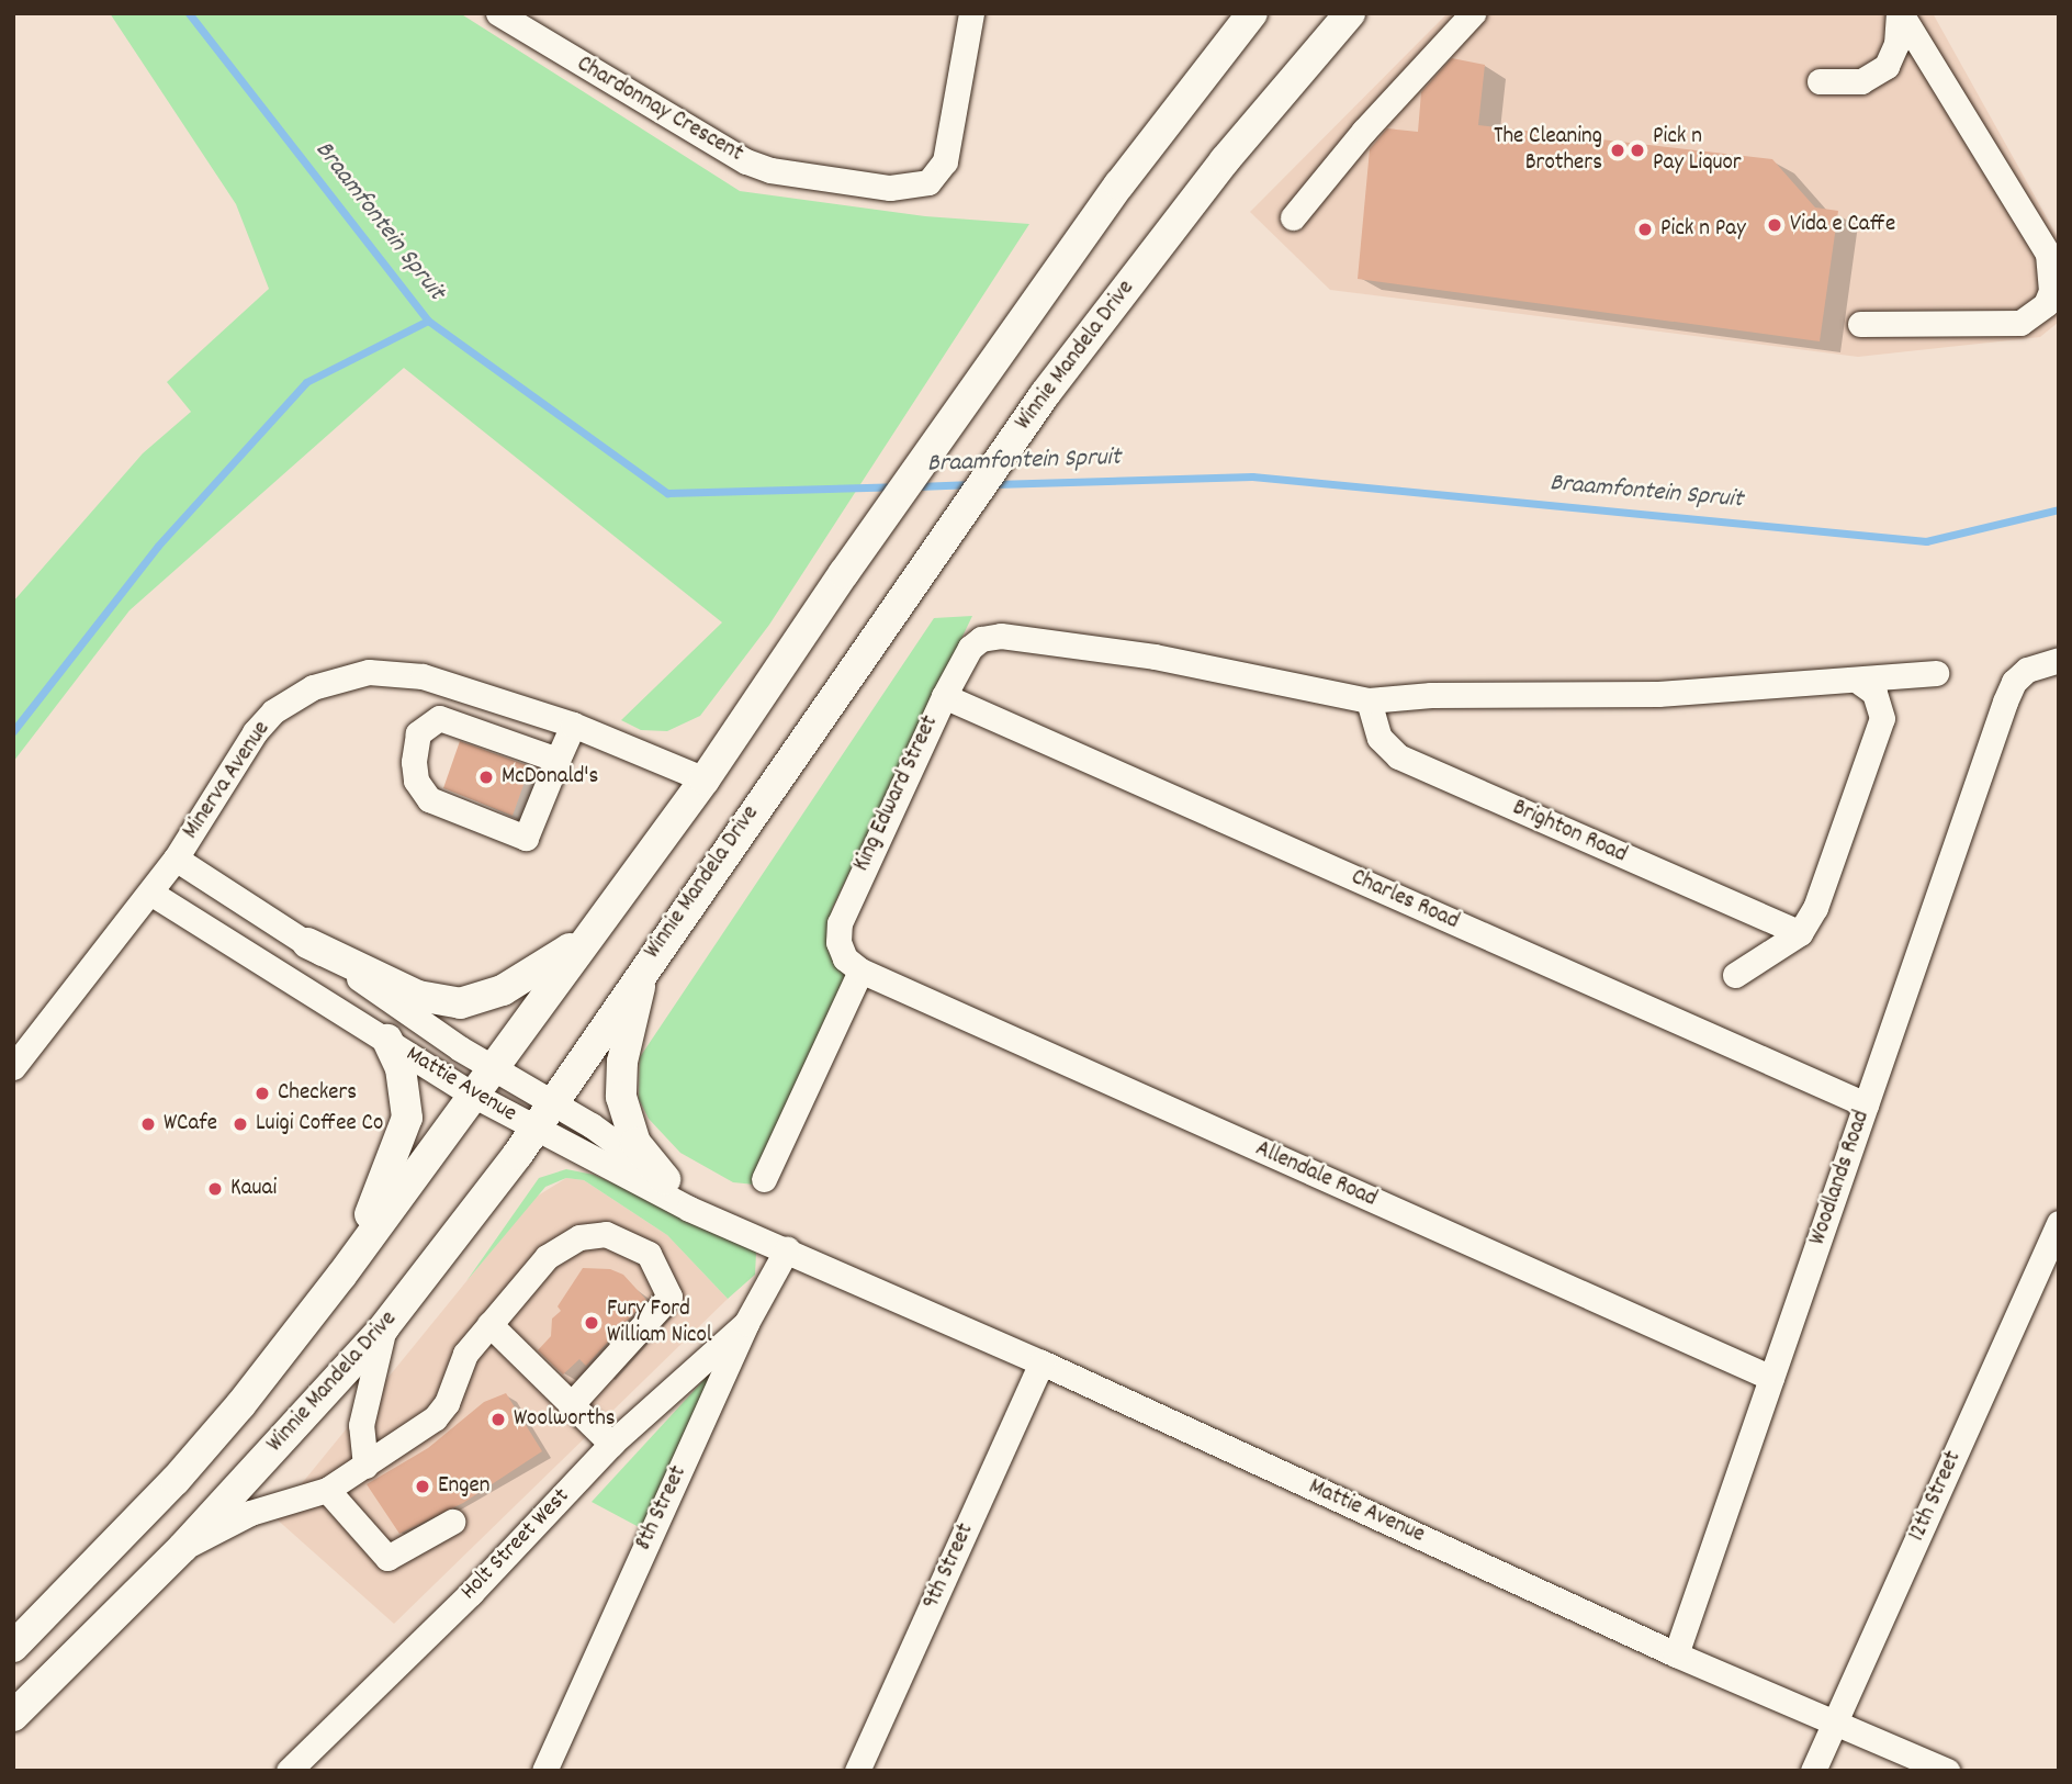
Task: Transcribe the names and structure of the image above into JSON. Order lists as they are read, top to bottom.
{
  "streets": {
    "main road": ["Winnie Mandela Drive"],
    "street": [
      "Chardonnay Crescent",
      "Minerva Avenue",
      "King Edward Street",
      "Brighton Road",
      "Charles Road",
      "Mattie Avenue",
      "Allendale Road",
      "Woodlands Road",
      "12th Street",
      "8th Street",
      "Holt Street West",
      "9th Street"
    ]
  },
  "crossings": [
    ["Winnie Mandela Drive", "Mattie Avenue"],
    ["Minerva Avenue", "Mattie Avenue"],
    ["King Edward Street", "Brighton Road"],
    ["King Edward Street", "Charles Road"],
    ["King Edward Street", "Allendale Road"],
    ["Charles Road", "Woodlands Road"],
    ["Mattie Avenue", "Woodlands Road"],
    ["Mattie Avenue", "12th Street"],
    ["Mattie Avenue", "8th Street"],
    ["Mattie Avenue", "9th Street"],
    ["Allendale Road", "Woodlands Road"],
    ["8th Street", "Holt Street West"]
  ],
  "water": ["Braamfontein Spruit"],
  "places": [
    "The Cleaning Brothers",
    "Pick n Pay Liquor",
    "Vida e Caffe",
    "Pick n Pay",
    "McDonald's",
    "Checkers",
    "WCafe",
    "Luigi Coffee Co",
    "Kauai",
    "Fury Ford William Nicol",
    "Woolworths",
    "Engen"
  ]
}
